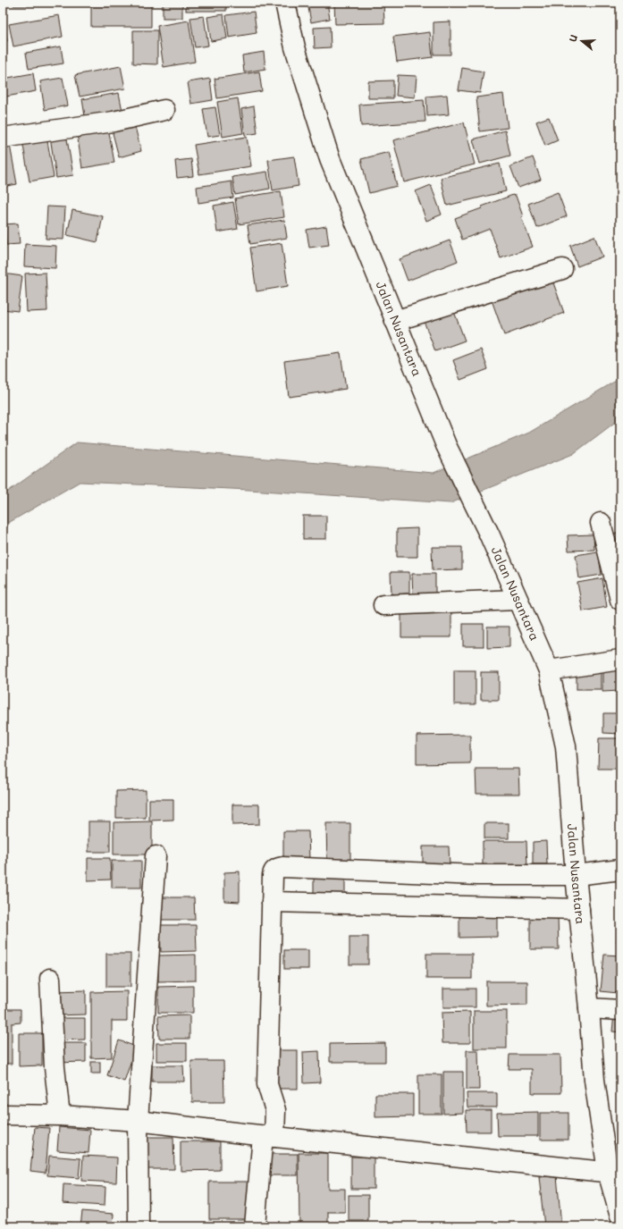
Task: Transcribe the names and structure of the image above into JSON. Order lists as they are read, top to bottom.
{
  "streets": {
    "main road": ["Jalan Nusantara"]
  },
  "north": "left"
}
